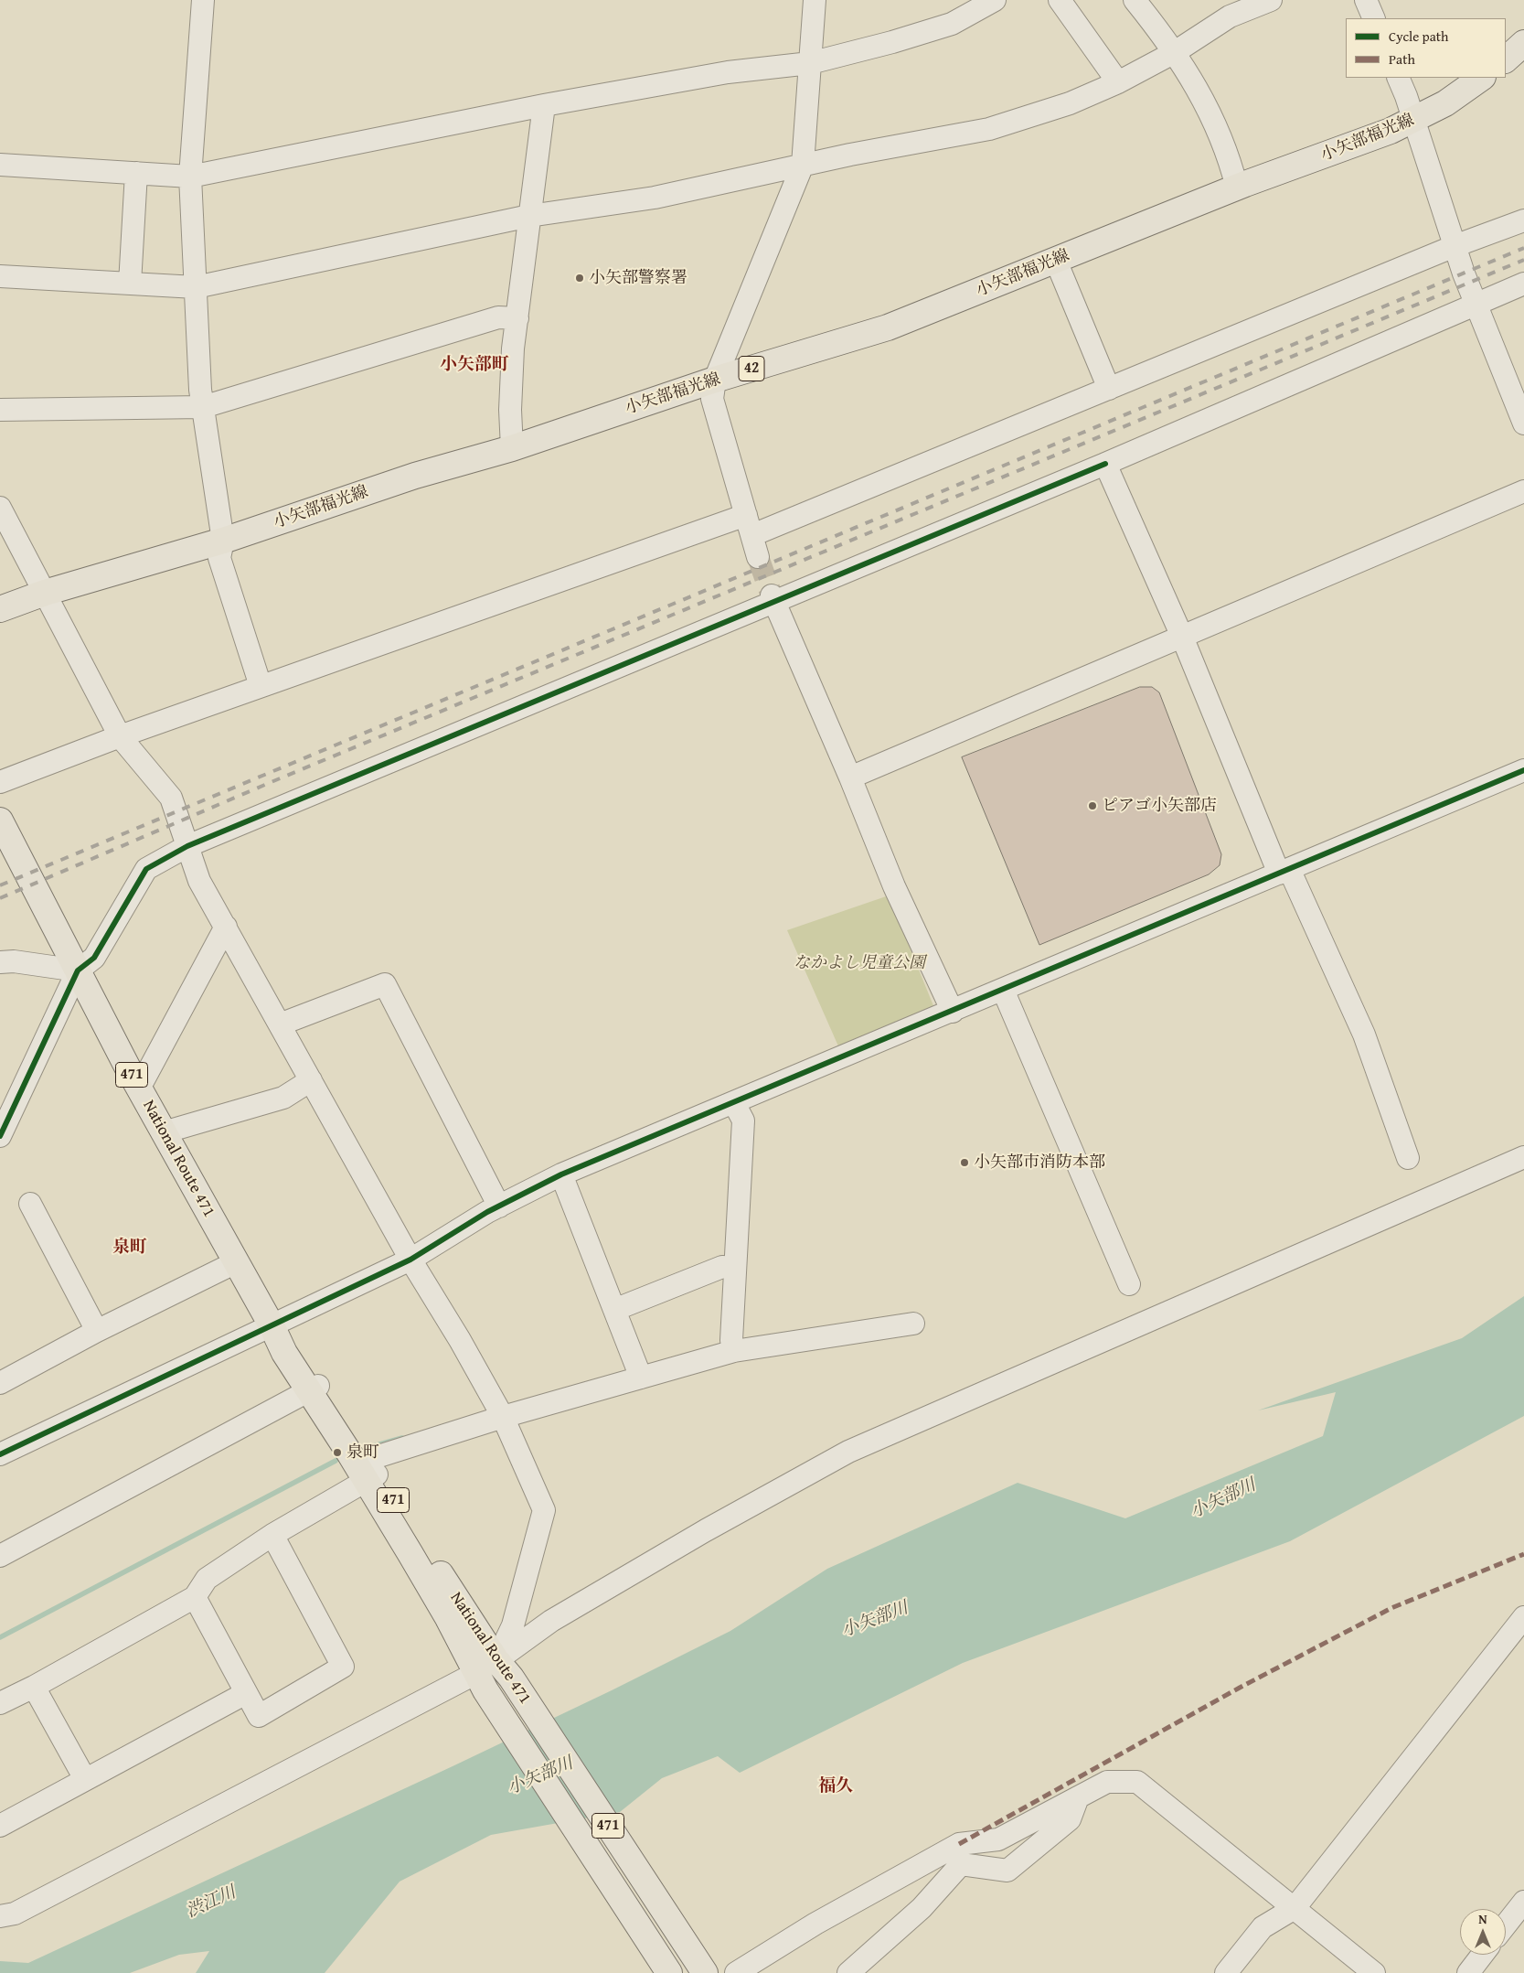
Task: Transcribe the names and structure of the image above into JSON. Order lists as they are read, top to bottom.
{
  "streets": {
    "main road": [
      "小矢部福光線",
      "42",
      "471",
      "National Route 471"
    ]
  },
  "districts": ["小矢部町", "泉町", "福久"],
  "water": ["小矢部川", "渋江川"],
  "parks": ["なかよし児童公園"],
  "places": [
    "小矢部警察署",
    "ピアゴ小矢部店",
    "小矢部市消防本部",
    "泉町"
  ],
  "legend": ["Cycle path", "Path"],
  "north": "top"
}
